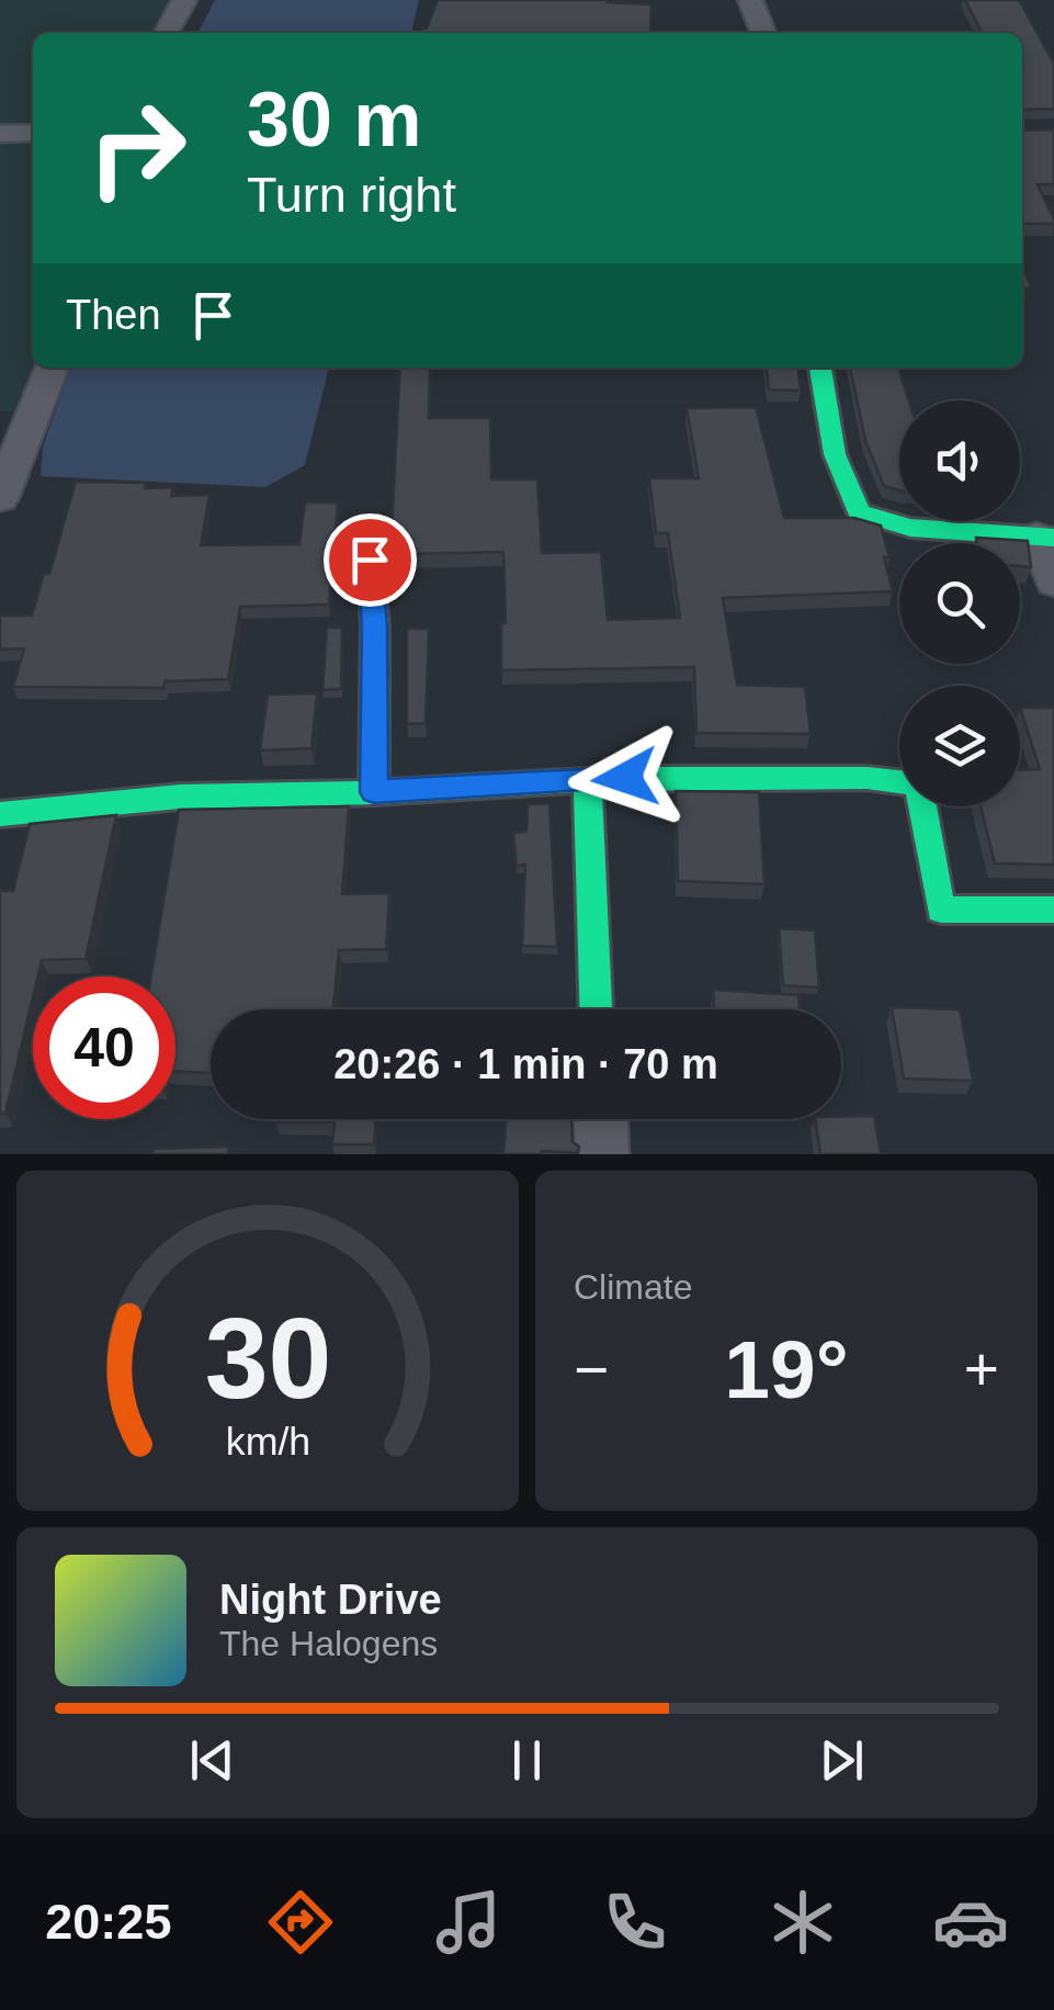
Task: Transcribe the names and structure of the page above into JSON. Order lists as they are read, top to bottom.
{
  "page": {
    "turn": ["30 m", "Turn right"],
    "then": "Then",
    "limit": "40",
    "trip": "20:26 · 1 min · 70 m",
    "tile": "Climate",
    "heat": ["−", "19°", "+"],
    "song": ["Night Drive", "The Halogens"],
    "tabs": "20:25",
    "gauge": ["30", "km/h"]
  }
}
